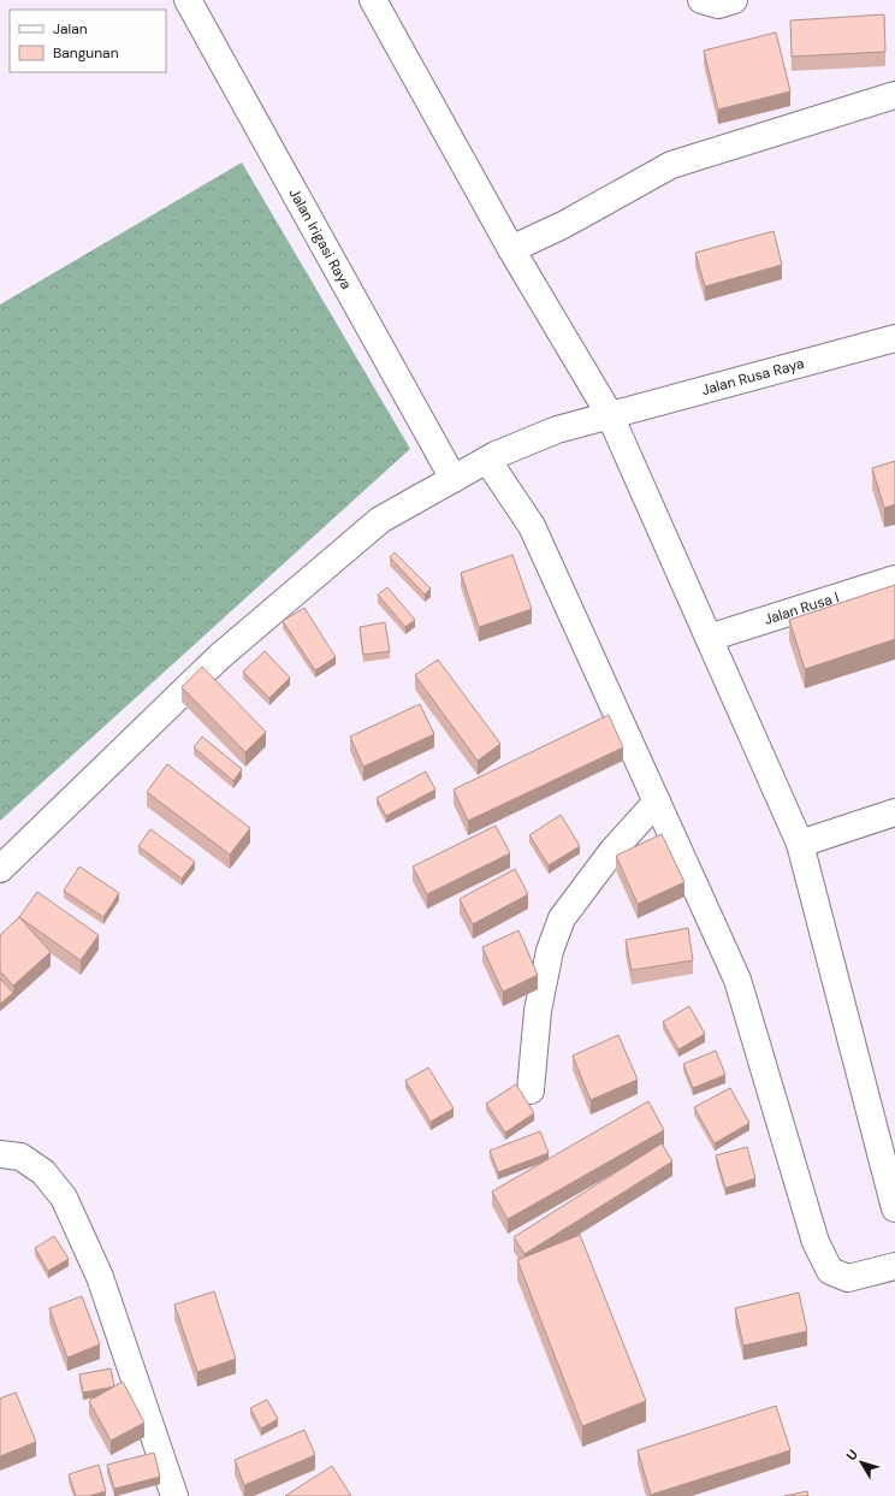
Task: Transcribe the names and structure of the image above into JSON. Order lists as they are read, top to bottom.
{
  "streets": {
    "street": ["Jalan Irigasi Raya", "Jalan Rusa Raya", "Jalan Rusa I"]
  },
  "crossings": [
    ["Jalan Irigasi Raya", "Jalan Rusa Raya"]
  ],
  "legend": ["Jalan", "Bangunan"],
  "north": "top left"
}
